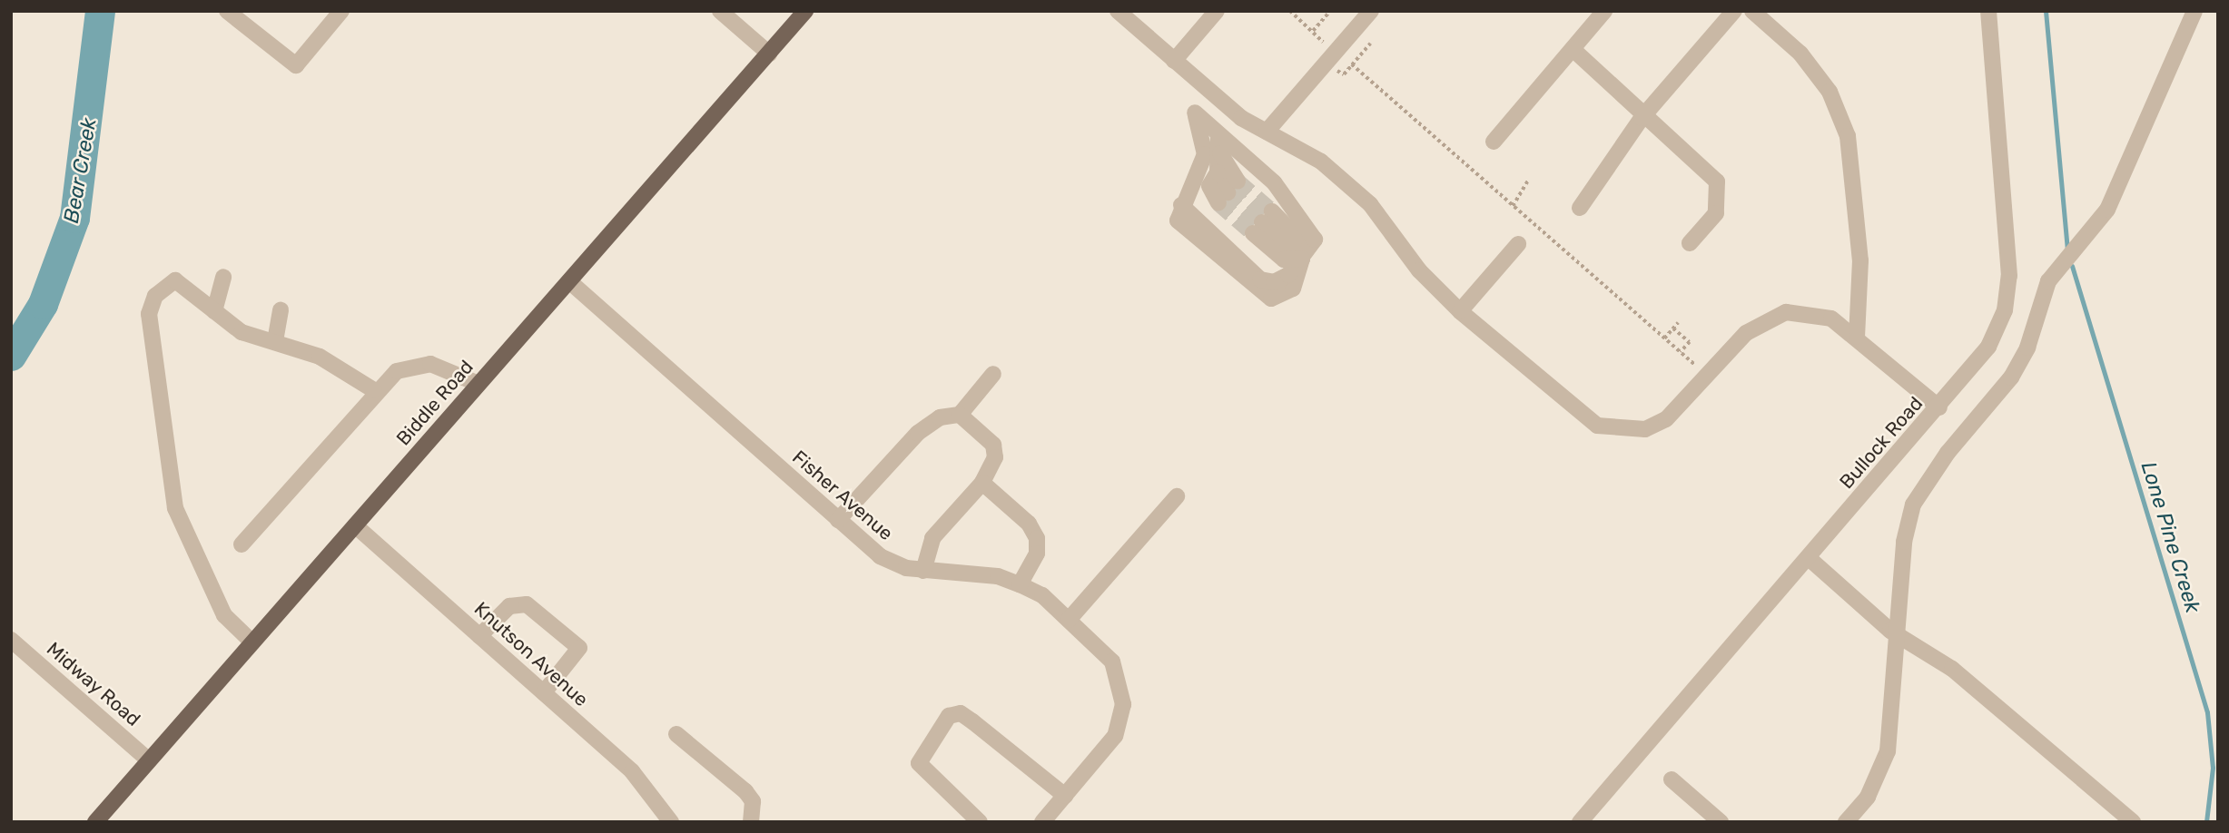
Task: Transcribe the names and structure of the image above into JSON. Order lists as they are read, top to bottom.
{
  "streets": {
    "main road": ["Biddle Road"],
    "street": [
      "Bullock Road",
      "Fisher Avenue",
      "Knutson Avenue",
      "Midway Road"
    ]
  },
  "crossings": [
    ["Biddle Road", "Fisher Avenue"],
    ["Biddle Road", "Knutson Avenue"],
    ["Biddle Road", "Midway Road"]
  ],
  "water": ["Bear Creek", "Lone Pine Creek"]
}
